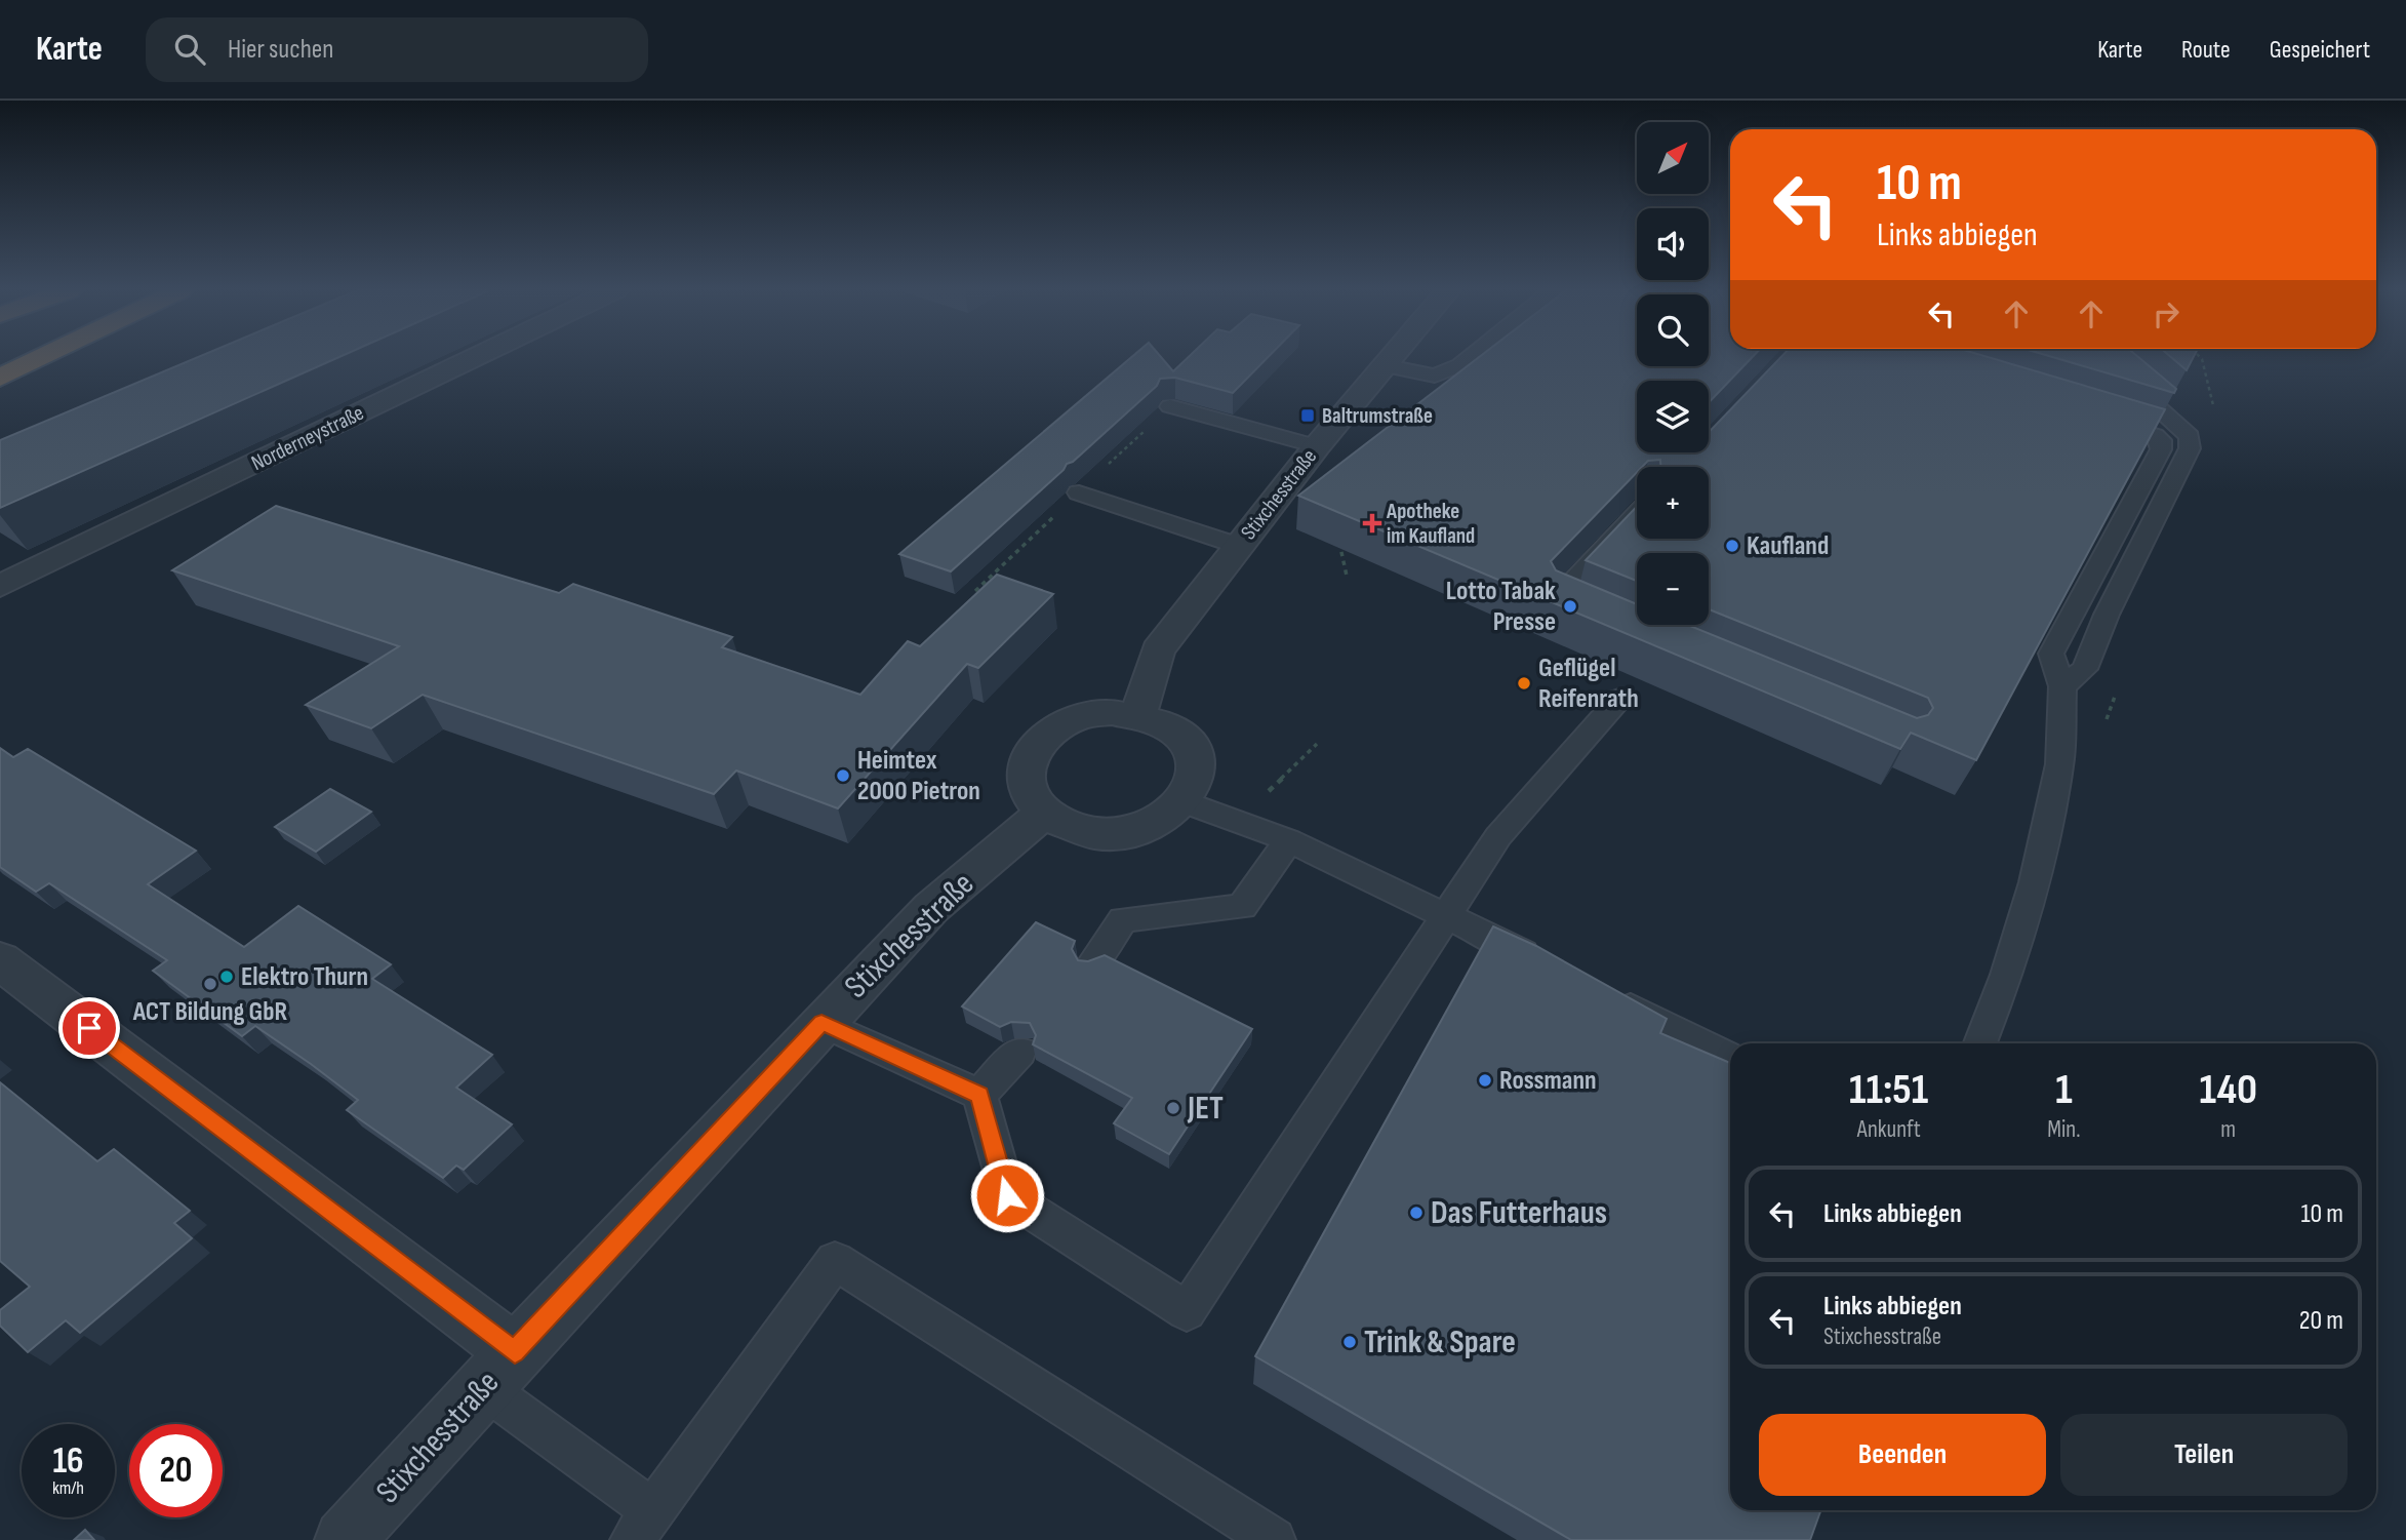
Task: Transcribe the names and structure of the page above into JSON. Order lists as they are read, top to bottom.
{
  "streets": {
    "street": ["Norderneystraße", "Stixchesstraße"]
  },
  "places": {
    "transit": ["Baltrumstraße"],
    "health": ["Apotheke im Kaufland"],
    "other": [
      "Kaufland",
      "Lotto Tabak Presse",
      "Geflügel Reifenrath",
      "Heimtex 2000 Pietron",
      "Elektro Thurn",
      "ACT Bildung GbR",
      "Rossmann",
      "JET",
      "Das Futterhaus",
      "Trink & Spare"
    ]
  },
  "north": "top right",
  "page": {
    "header": "Karte",
    "search": "Hier suchen",
    "nav": ["Karte", "Route", "Gespeichert"],
    "map_buttons": ["+", "−"],
    "turn": ["10 m", "Links abbiegen"],
    "eta": [
      "11:51",
      "Ankunft",
      "1",
      "Min.",
      "140",
      "m"
    ],
    "list": [
      {
        "name": "Links abbiegen",
        "value": "10 m"
      },
      {
        "name": "Links abbiegen",
        "note": "Stixchesstraße",
        "value": "20 m"
      }
    ],
    "buttons": ["Beenden", "Teilen"],
    "speed": "16 km/h",
    "limit": "20"
  }
}
